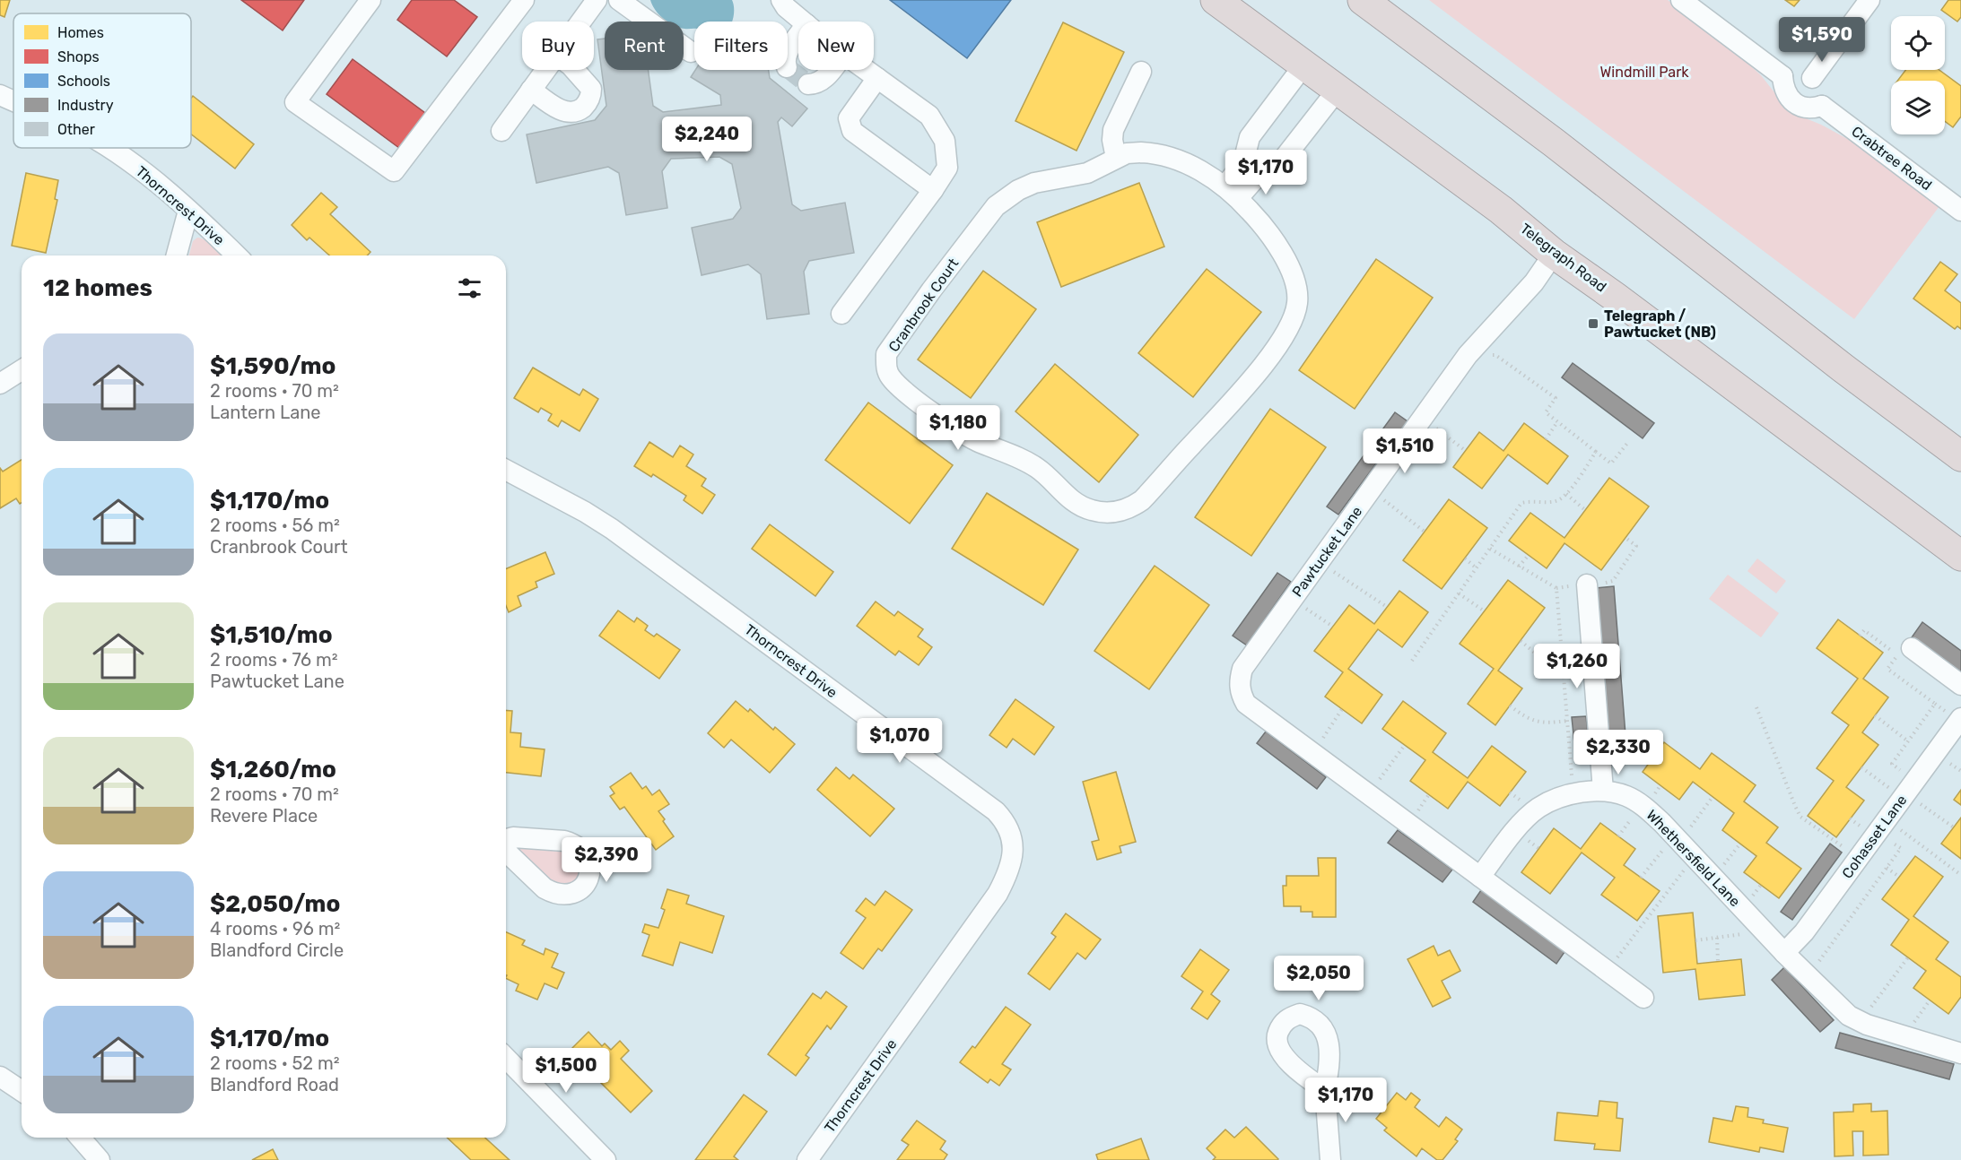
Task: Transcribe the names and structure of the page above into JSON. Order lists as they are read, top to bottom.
{
  "streets": {
    "highway": ["Telegraph Road"],
    "street": [
      "Crabtree Road",
      "Thorncrest Drive",
      "Cranbrook Court",
      "Pawtucket Lane",
      "Cohasset Lane",
      "Whethersfield Lane"
    ]
  },
  "crossings": [
    ["Telegraph Road", "Pawtucket Lane"],
    ["Pawtucket Lane", "Whethersfield Lane"],
    ["Cohasset Lane", "Whethersfield Lane"]
  ],
  "parks": ["Windmill Park"],
  "places": {
    "transit": ["Telegraph / Pawtucket (NB)"]
  },
  "legend": [
    "Homes",
    "Shops",
    "Schools",
    "Industry",
    "Other"
  ],
  "page": {
    "price": [
      "$1,590",
      "$2,240",
      "$1,170",
      "$1,180",
      "$1,510",
      "$1,260",
      "$1,070",
      "$2,330",
      "$2,390",
      "$2,050",
      "$1,500",
      "$1,170"
    ],
    "chip": [
      "Buy",
      "Rent",
      "Filters",
      "New"
    ],
    "heading": "12 homes",
    "list": [
      {
        "name": "$1,590/mo",
        "note": "2 rooms · 70 m² · Lantern Lane"
      },
      {
        "name": "$1,170/mo",
        "note": "2 rooms · 56 m² · Cranbrook Court"
      },
      {
        "name": "$1,510/mo",
        "note": "2 rooms · 76 m² · Pawtucket Lane"
      },
      {
        "name": "$1,260/mo",
        "note": "2 rooms · 70 m² · Revere Place"
      },
      {
        "name": "$2,050/mo",
        "note": "4 rooms · 96 m² · Blandford Circle"
      },
      {
        "name": "$1,170/mo",
        "note": "2 rooms · 52 m² · Blandford Road"
      }
    ]
  }
}
